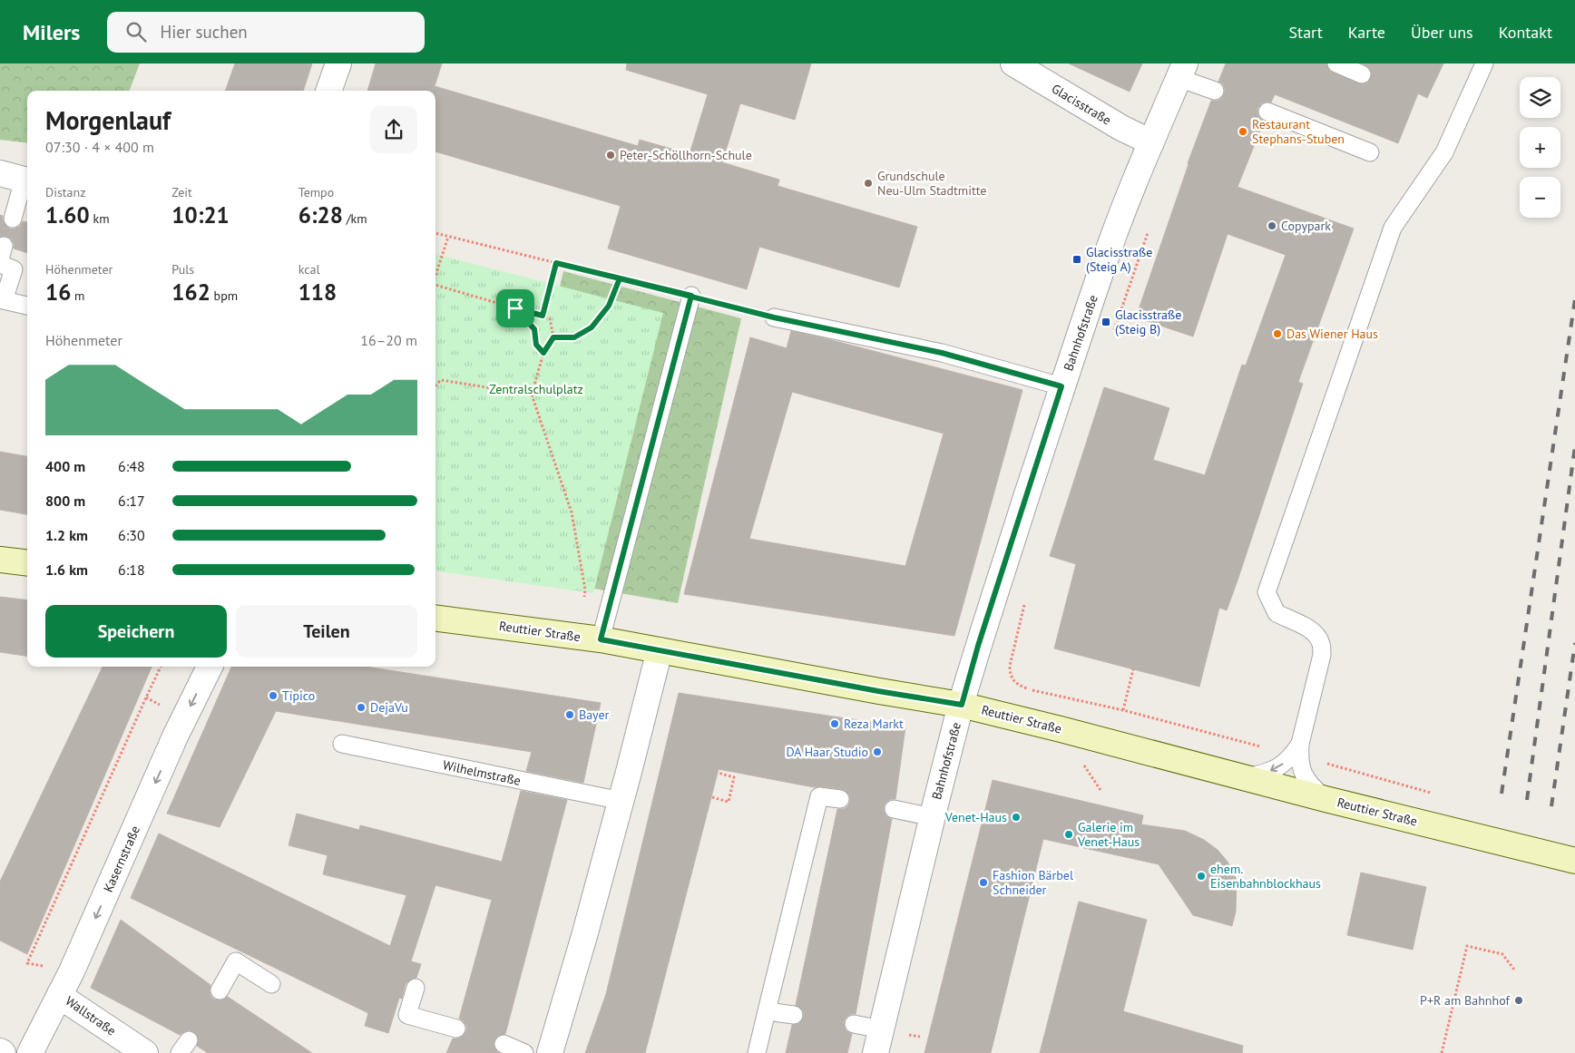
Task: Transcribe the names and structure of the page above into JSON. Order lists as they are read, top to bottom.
{
  "streets": {
    "main road": ["Reuttier Straße"],
    "street": [
      "Glacisstraße",
      "Bahnhofstraße",
      "Kasernstraße",
      "Wallstraße"
    ],
    "lane": ["Wilhelmstraße"]
  },
  "crossings": [
    ["Glacisstraße", "Bahnhofstraße"],
    ["Bahnhofstraße", "Reuttier Straße"],
    ["Kasernstraße", "Wallstraße"]
  ],
  "one_way": ["Kasernstraße"],
  "parks": ["Zentralschulplatz"],
  "places": {
    "other": [
      "Restaurant Stephans-Stuben",
      "Peter-Schöllhorn-Schule",
      "Grundschule Neu-Ulm Stadtmitte",
      "Copypark",
      "Das Wiener Haus",
      "Tipico",
      "DejaVu",
      "Bayer",
      "Reza Markt",
      "DA Haar Studio",
      "Venet-Haus",
      "Galerie im Venet-Haus",
      "ehem. Eisenbahnblockhaus",
      "Fashion Bärbel Schneider",
      "P+R am Bahnhof"
    ],
    "transit": ["Glacisstraße (Steig A)", "Glacisstraße (Steig B)"]
  },
  "page": {
    "header": "Milers",
    "search": "Hier suchen",
    "nav": [
      "Start",
      "Karte",
      "Über uns",
      "Kontakt"
    ],
    "map_buttons": ["+", "−"],
    "heading": ["Morgenlauf", "07:30 · 4 × 400 m"],
    "stats": [
      ["Distanz", "1.60 km"],
      ["Zeit", "10:21"],
      ["Tempo", "6:28 /km"],
      ["Höhenmeter", "16 m"],
      ["Puls", "162 bpm"],
      ["kcal", "118"]
    ],
    "chart": ["Höhenmeter", "16–20 m"],
    "list": [
      {
        "name": "400 m",
        "note": "6:48"
      },
      {
        "name": "800 m",
        "note": "6:17"
      },
      {
        "name": "1.2 km",
        "note": "6:30"
      },
      {
        "name": "1.6 km",
        "note": "6:18"
      }
    ],
    "buttons": ["Speichern", "Teilen"]
  }
}
